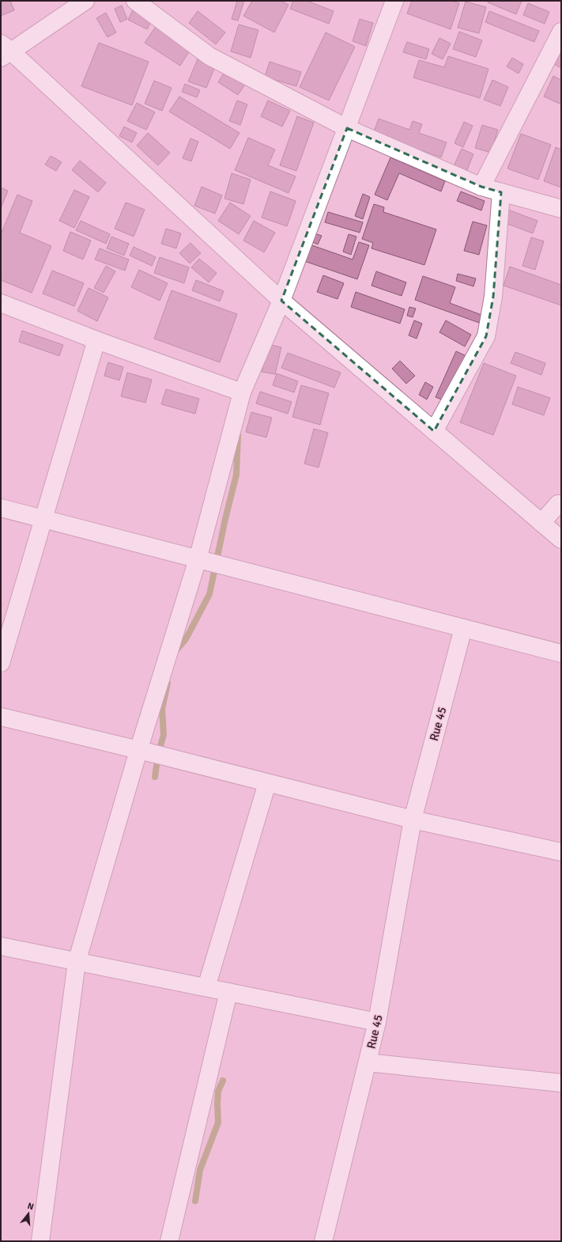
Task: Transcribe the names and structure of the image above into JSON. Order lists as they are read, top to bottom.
{
  "streets": {
    "street": ["Rue 45"]
  },
  "north": "top"
}
